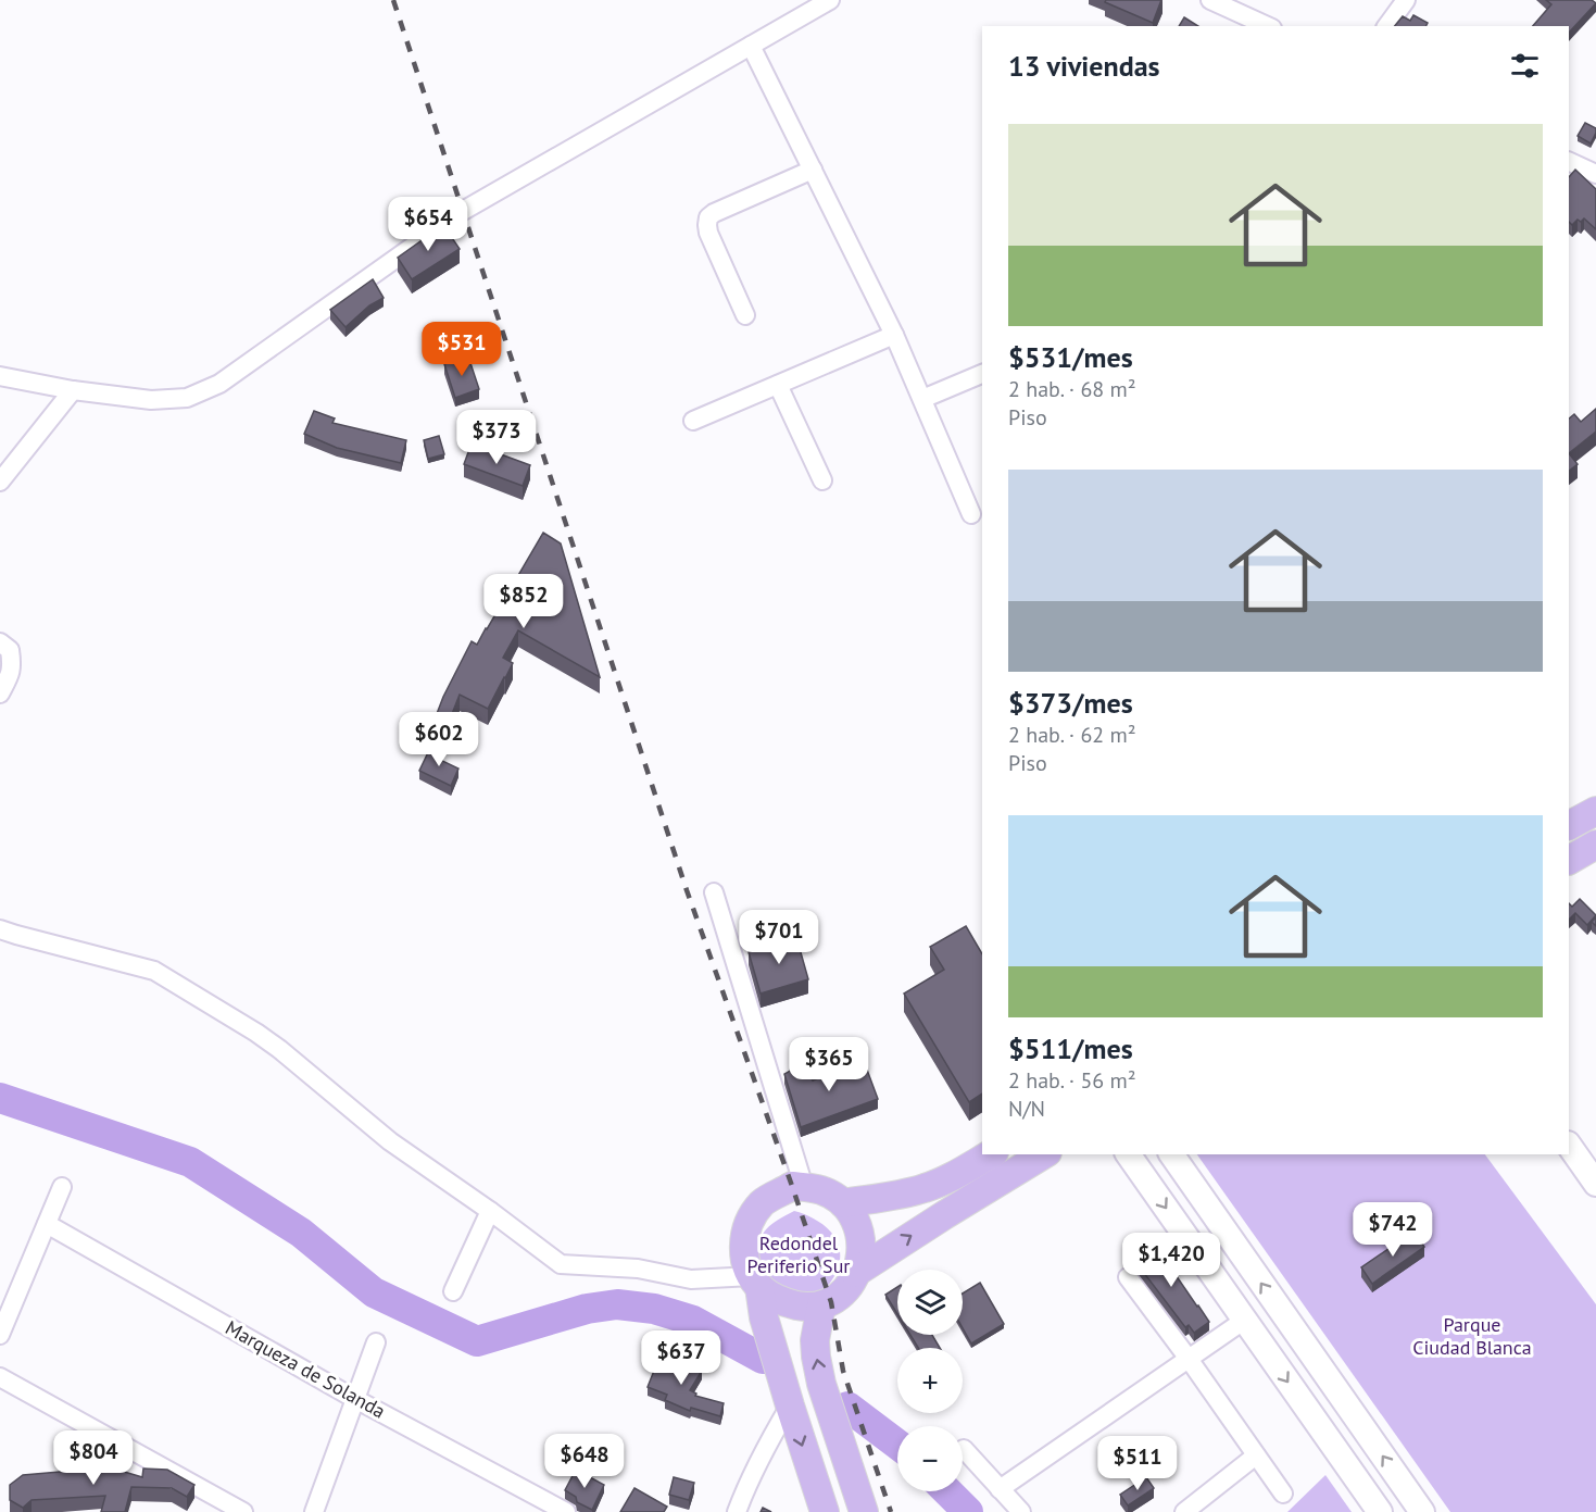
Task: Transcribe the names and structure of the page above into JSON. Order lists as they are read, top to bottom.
{
  "streets": {
    "street": ["Marqueza de Solanda"]
  },
  "parks": ["Redondel Periferio Sur", "Parque Ciudad Blanca"],
  "page": {
    "heading": "13 viviendas",
    "list": [
      {
        "name": "$531/mes",
        "note": "2 hab. · 68 m² · Piso"
      },
      {
        "name": "$373/mes",
        "note": "2 hab. · 62 m² · Piso"
      },
      {
        "name": "$511/mes",
        "note": "2 hab. · 56 m² · N/N"
      }
    ],
    "price": [
      "$654",
      "$531",
      "$373",
      "$852",
      "$602",
      "$701",
      "$365",
      "$742",
      "$1,420",
      "$637",
      "$804",
      "$648",
      "$511"
    ],
    "map_buttons": ["+", "−"]
  }
}
